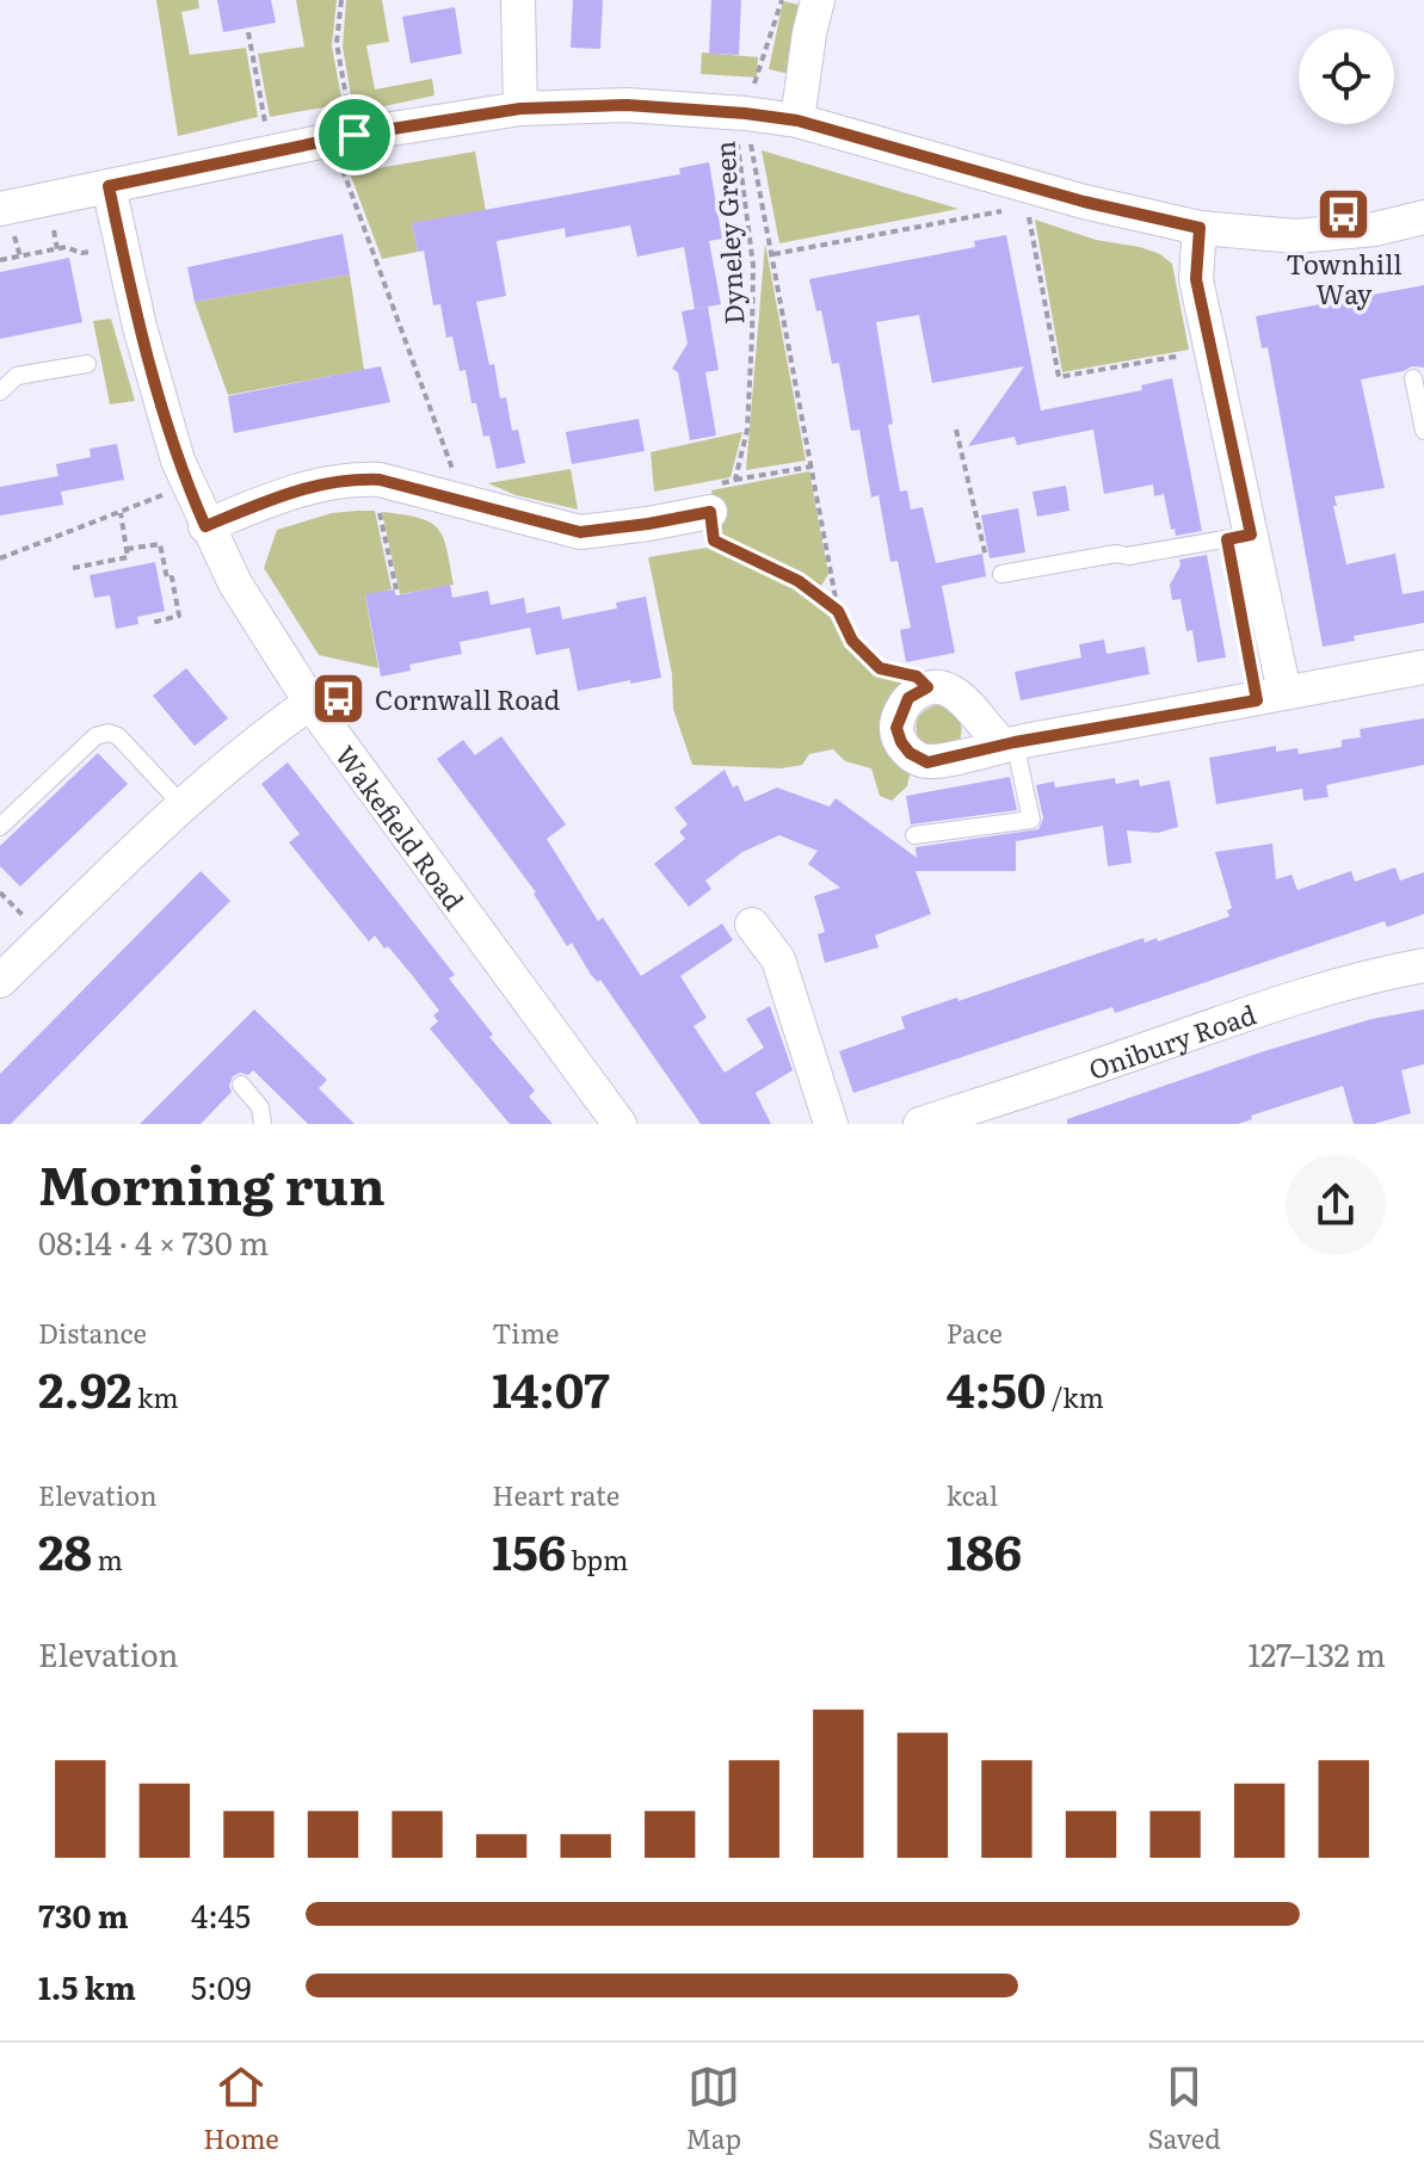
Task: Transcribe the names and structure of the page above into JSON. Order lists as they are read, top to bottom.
{
  "streets": {
    "street": ["Wakefield Road", "Onibury Road"],
    "path": ["Dyneley Green"]
  },
  "places": {
    "bus stop": ["Townhill Way", "Cornwall Road"]
  },
  "page": {
    "heading": ["Morning run", "08:14 · 4 × 730 m"],
    "stats": [
      ["Distance", "2.92 km"],
      ["Time", "14:07"],
      ["Pace", "4:50 /km"],
      ["Elevation", "28 m"],
      ["Heart rate", "156 bpm"],
      ["kcal", "186"]
    ],
    "chart": ["Elevation", "127–132 m"],
    "list": [
      {
        "name": "730 m",
        "note": "4:45"
      },
      {
        "name": "1.5 km",
        "note": "5:09"
      }
    ],
    "tabs": ["Home", "Map", "Saved"]
  }
}
